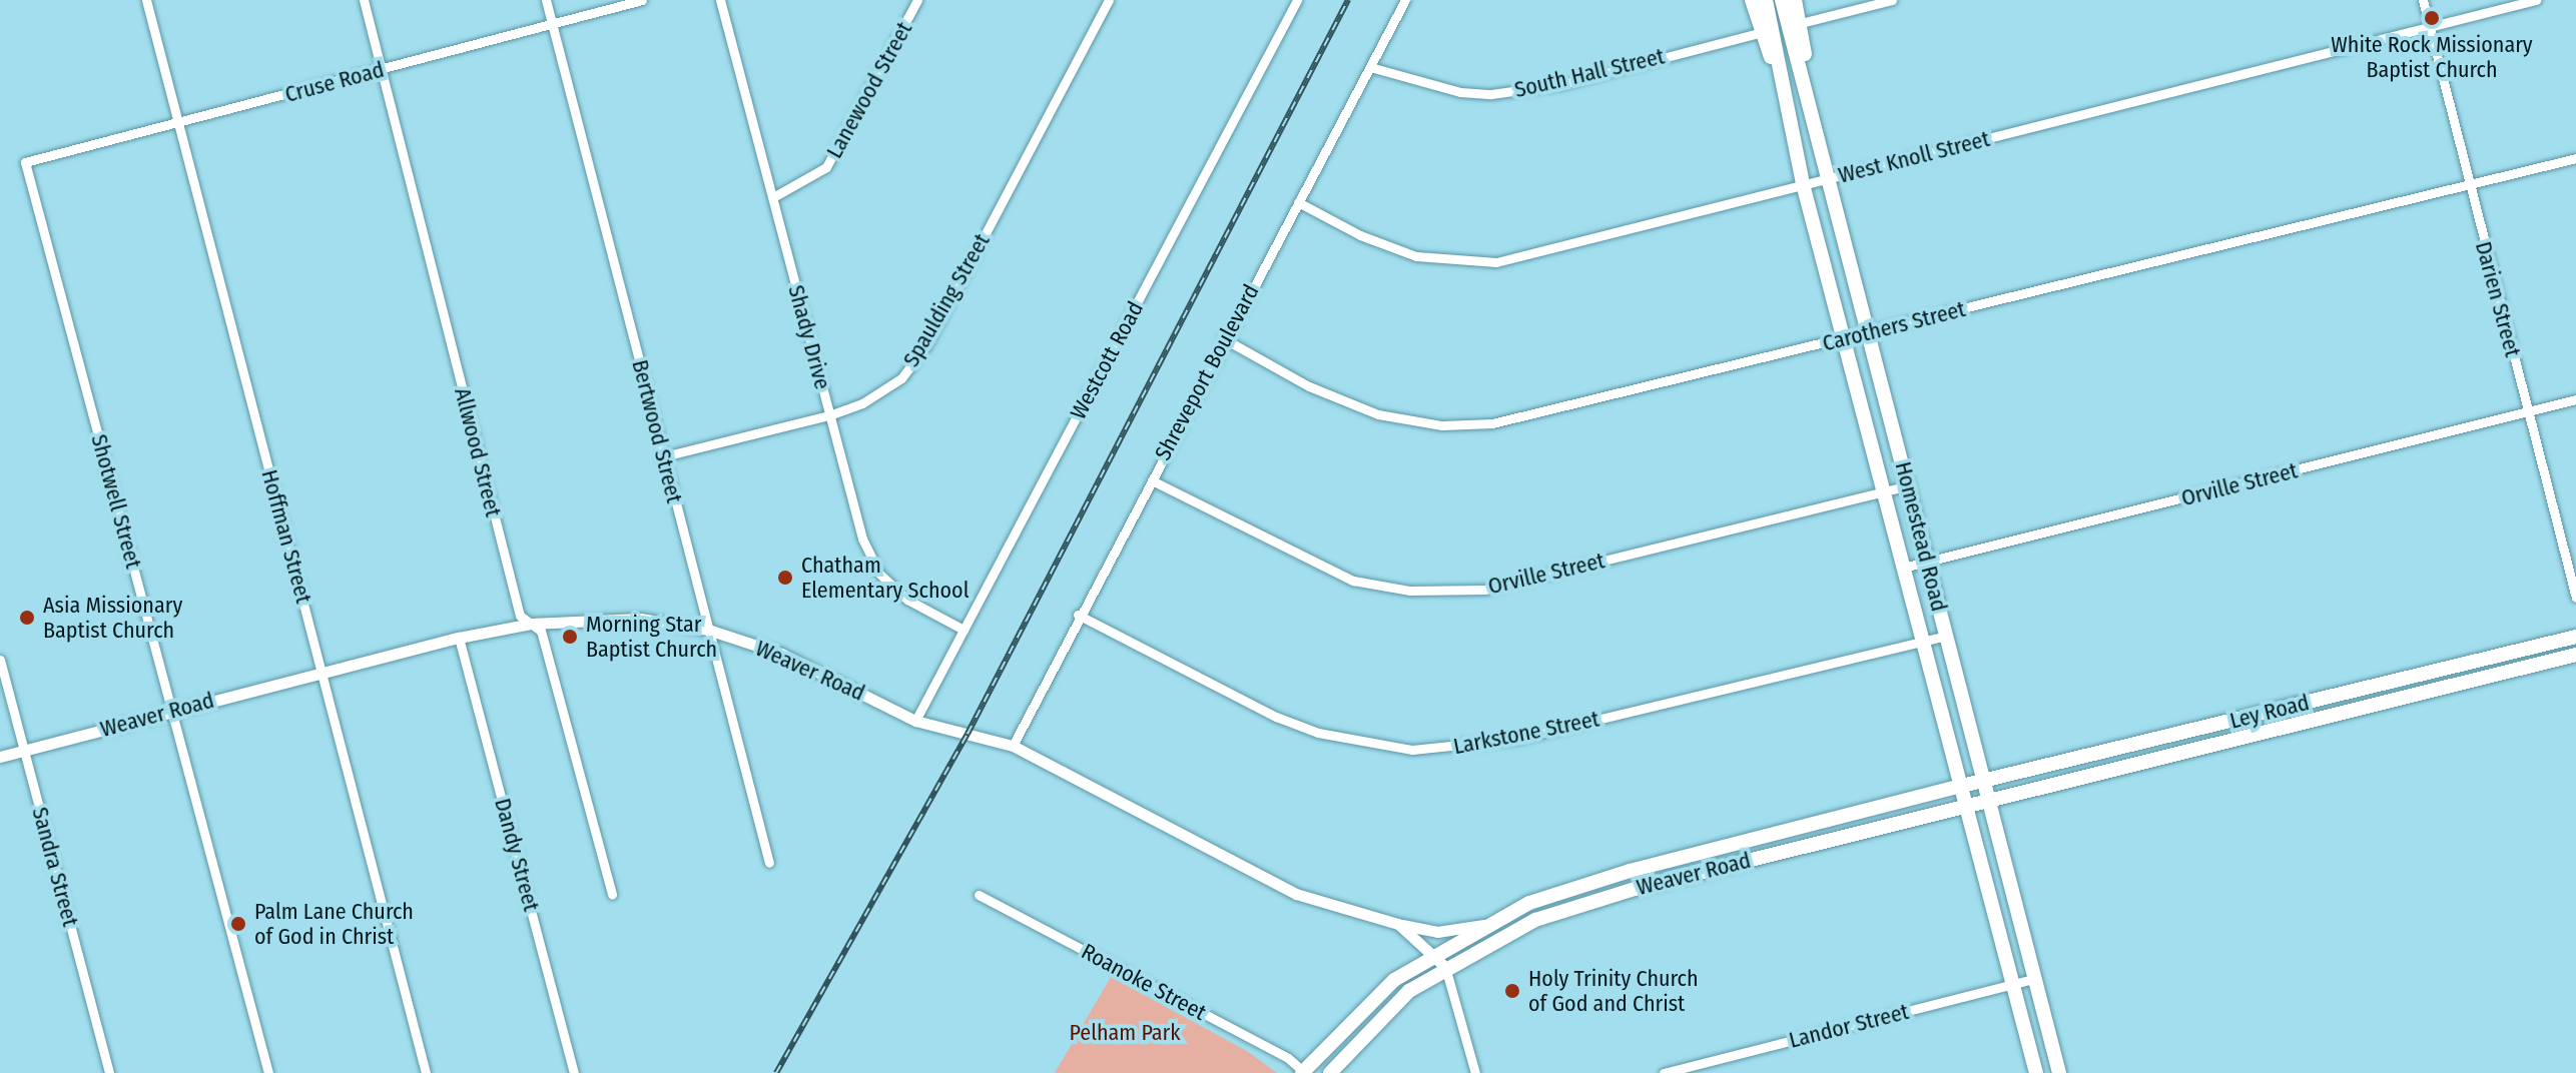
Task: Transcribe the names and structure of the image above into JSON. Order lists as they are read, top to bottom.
{
  "streets": {
    "main road": ["Homestead Road", "Weaver Road", "Ley Road"],
    "street": [
      "South Hall Street",
      "Cruse Road",
      "Lanewood Street",
      "West Knoll Street",
      "Darien Street",
      "Spaulding Street",
      "Carothers Street",
      "Shady Drive",
      "Westcott Road",
      "Shreveport Boulevard",
      "Bertwood Street",
      "Allwood Street",
      "Orville Street",
      "Shotwell Street",
      "Hoffman Street",
      "Larkstone Street",
      "Dandy Street",
      "Sandra Street",
      "Roanoke Street",
      "Landor Street"
    ]
  },
  "crossings": [
    ["South Hall Street", "Shreveport Boulevard"],
    ["Cruse Road", "Bertwood Street"],
    ["Cruse Road", "Allwood Street"],
    ["Cruse Road", "Shotwell Street"],
    ["Cruse Road", "Hoffman Street"],
    ["Lanewood Street", "Shady Drive"],
    ["West Knoll Street", "Darien Street"],
    ["West Knoll Street", "Shreveport Boulevard"],
    ["West Knoll Street", "Homestead Road"],
    ["Darien Street", "Carothers Street"],
    ["Darien Street", "Orville Street"],
    ["Spaulding Street", "Shady Drive"],
    ["Spaulding Street", "Bertwood Street"],
    ["Carothers Street", "Shreveport Boulevard"],
    ["Carothers Street", "Homestead Road"],
    ["Shady Drive", "Westcott Road"],
    ["Westcott Road", "Weaver Road"],
    ["Shreveport Boulevard", "Orville Street"],
    ["Shreveport Boulevard", "Weaver Road"],
    ["Shreveport Boulevard", "Larkstone Street"],
    ["Bertwood Street", "Weaver Road"],
    ["Allwood Street", "Weaver Road"],
    ["Orville Street", "Homestead Road"],
    ["Shotwell Street", "Weaver Road"],
    ["Hoffman Street", "Weaver Road"],
    ["Homestead Road", "Weaver Road"],
    ["Homestead Road", "Ley Road"],
    ["Homestead Road", "Larkstone Street"],
    ["Homestead Road", "Landor Street"],
    ["Weaver Road", "Ley Road"],
    ["Weaver Road", "Dandy Street"],
    ["Weaver Road", "Sandra Street"]
  ],
  "parks": ["Pelham Park"],
  "places": [
    "White Rock Missionary Baptist Church",
    "Chatham Elementary School",
    "Asia Missionary Baptist Church",
    "Morning Star Baptist Church",
    "Palm Lane Church of God in Christ",
    "Holy Trinity Church of God and Christ"
  ]
}
